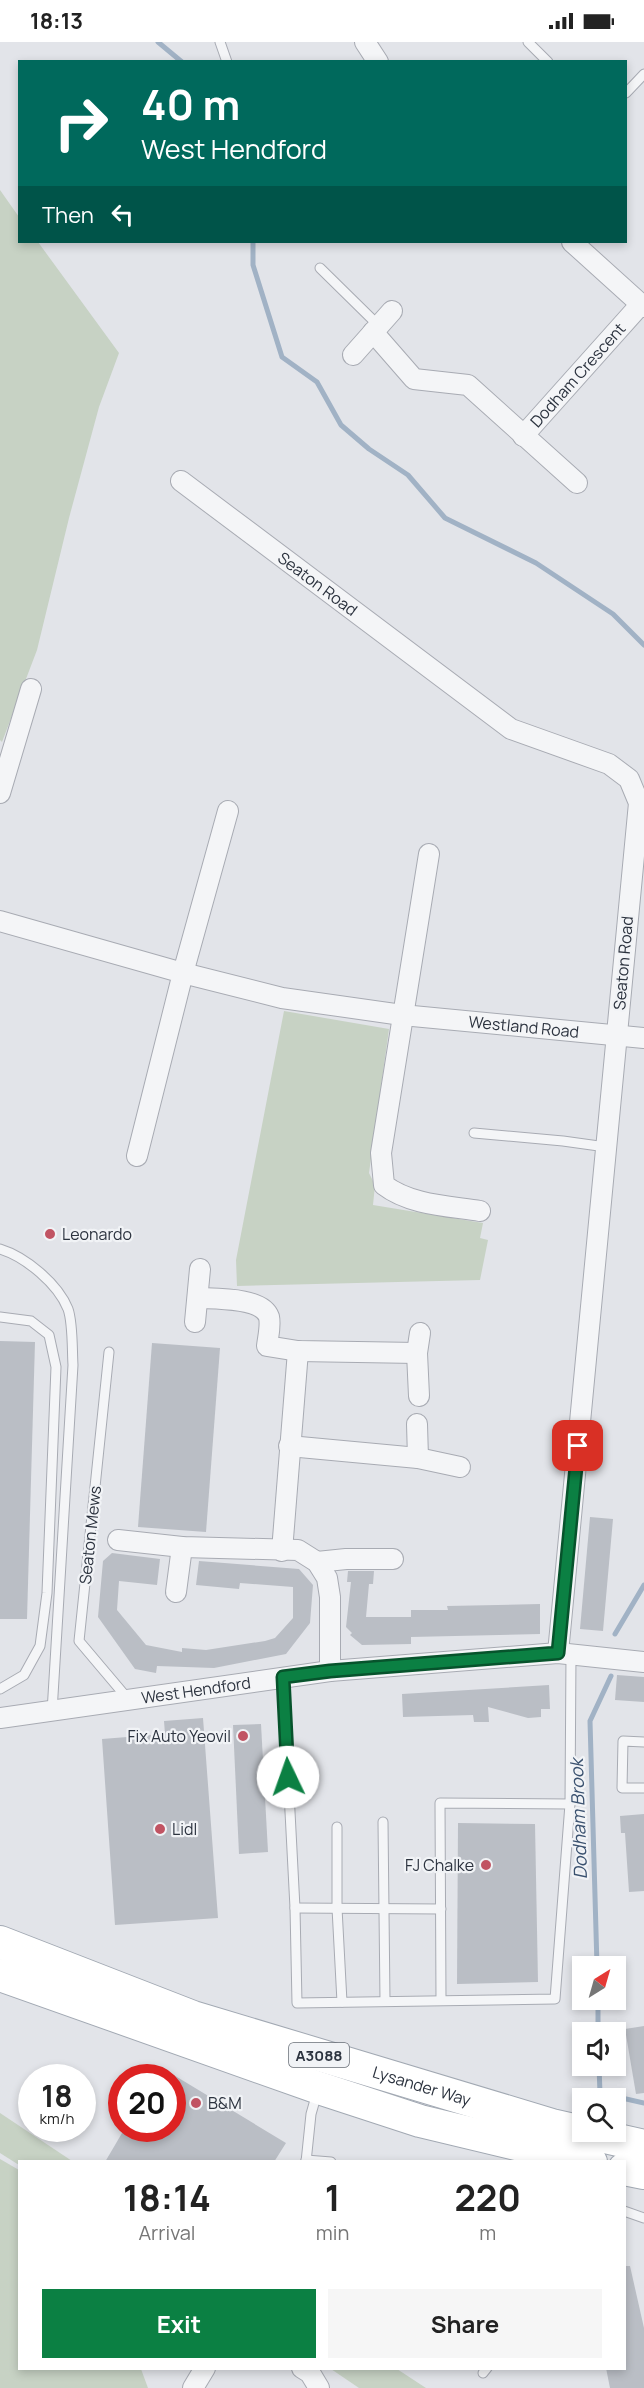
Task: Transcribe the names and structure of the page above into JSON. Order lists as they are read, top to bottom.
{
  "streets": {
    "main road": ["A3088", "Lysander Way"],
    "street": [
      "Dodham Crescent",
      "Seaton Road",
      "Westland Road",
      "West Hendford"
    ],
    "lane": ["Seaton Mews"]
  },
  "crossings": [
    ["Seaton Road", "Westland Road"],
    ["Seaton Road", "West Hendford"],
    ["Seaton Mews", "West Hendford"]
  ],
  "water": ["Dodham Brook"],
  "places": [
    "Leonardo",
    "Fix Auto Yeovil",
    "Lidl",
    "FJ Chalke",
    "B&M"
  ],
  "north": "top right",
  "page": {
    "status": "18:13",
    "turn": ["40 m", "West Hendford"],
    "then": "Then",
    "speed": "18 km/h",
    "limit": "20",
    "eta": [
      "18:14",
      "Arrival",
      "1",
      "min",
      "220",
      "m"
    ],
    "buttons": ["Exit", "Share"]
  }
}
